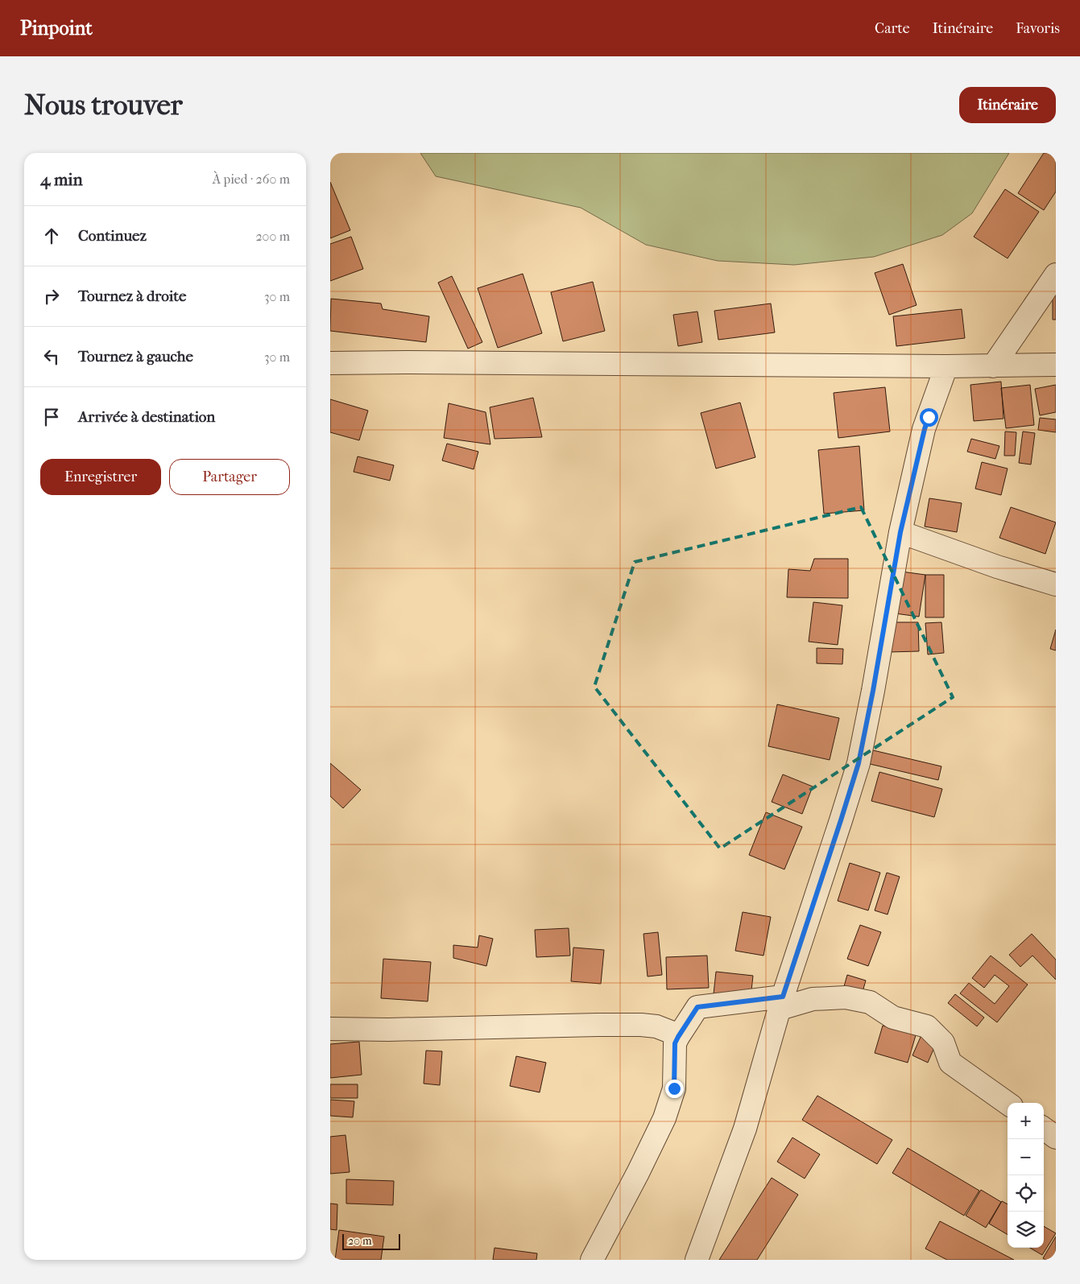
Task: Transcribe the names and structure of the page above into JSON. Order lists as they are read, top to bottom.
{
  "scale_bar": "20 m",
  "page": {
    "header": "Pinpoint",
    "nav": ["Carte", "Itinéraire", "Favoris"],
    "buttons": [
      "Itinéraire",
      ["Enregistrer", "Partager"]
    ],
    "title": "Nous trouver",
    "heading": ["4 min", "À pied · 260 m"],
    "list": [
      ["Continuez", "200 m"],
      ["Tournez à droite", "30 m"],
      ["Tournez à gauche", "30 m"],
      "Arrivée à destination"
    ],
    "map_buttons": ["+", "−"],
    "scale": "20 m"
  }
}
